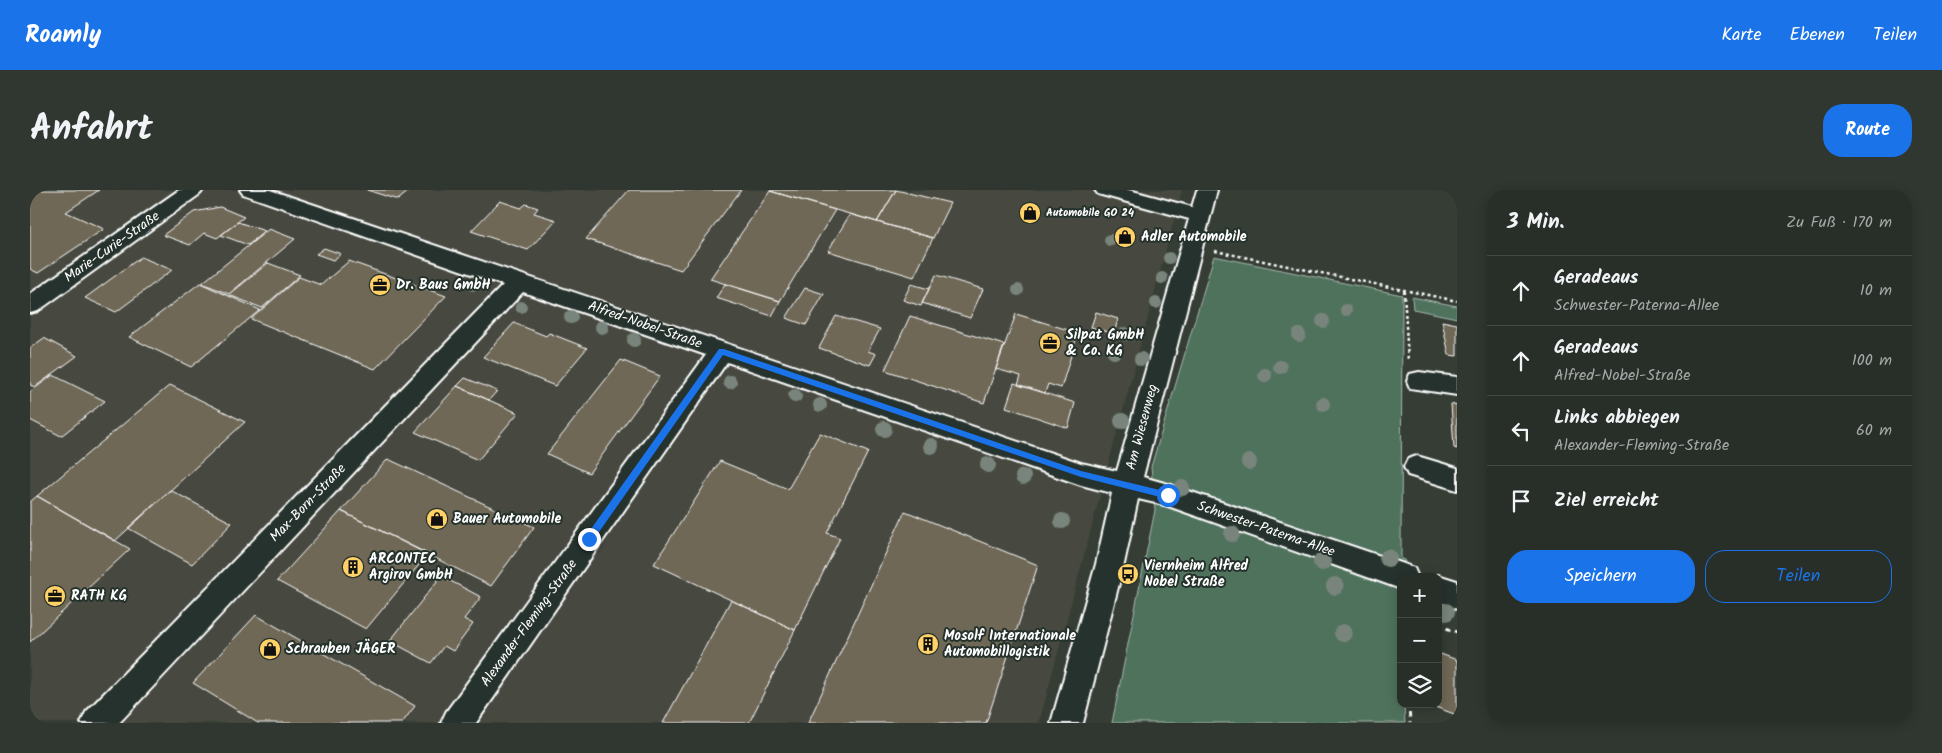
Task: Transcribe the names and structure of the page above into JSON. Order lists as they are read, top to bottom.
{
  "streets": {
    "street": [
      "Marie-Curie-Straße",
      "Alfred-Nobel-Straße",
      "Am Wiesenweg",
      "Max-Born-Straße",
      "Schwester-Paterna-Allee",
      "Alexander-Fleming-Straße"
    ]
  },
  "crossings": [
    ["Alfred-Nobel-Straße", "Am Wiesenweg"],
    ["Alfred-Nobel-Straße", "Max-Born-Straße"],
    ["Alfred-Nobel-Straße", "Schwester-Paterna-Allee"],
    ["Alfred-Nobel-Straße", "Alexander-Fleming-Straße"],
    ["Am Wiesenweg", "Schwester-Paterna-Allee"]
  ],
  "places": {
    "shop": [
      "Automobile GO 24",
      "Adler Automobile",
      "Bauer Automobile",
      "Schrauben JÄGER"
    ],
    "office": ["Dr. Baus GmbH", "Silpat GmbH & Co. KG", "RATH KG"],
    "building": ["ARCONTEC Argirov GmbH", "Mosolf Internationale Automobillogistik"],
    "bus stop": ["Viernheim Alfred Nobel Straße"]
  },
  "page": {
    "header": "Roamly",
    "nav": ["Karte", "Ebenen", "Teilen"],
    "title": "Anfahrt",
    "buttons": [
      "Route",
      ["Speichern", "Teilen"]
    ],
    "heading": ["3 Min.", "Zu Fuß · 170 m"],
    "list": [
      ["Geradeaus", "Schwester-Paterna-Allee", "10 m"],
      ["Geradeaus", "Alfred-Nobel-Straße", "100 m"],
      ["Links abbiegen", "Alexander-Fleming-Straße", "60 m"],
      "Ziel erreicht"
    ],
    "map_buttons": ["+", "−"]
  }
}
